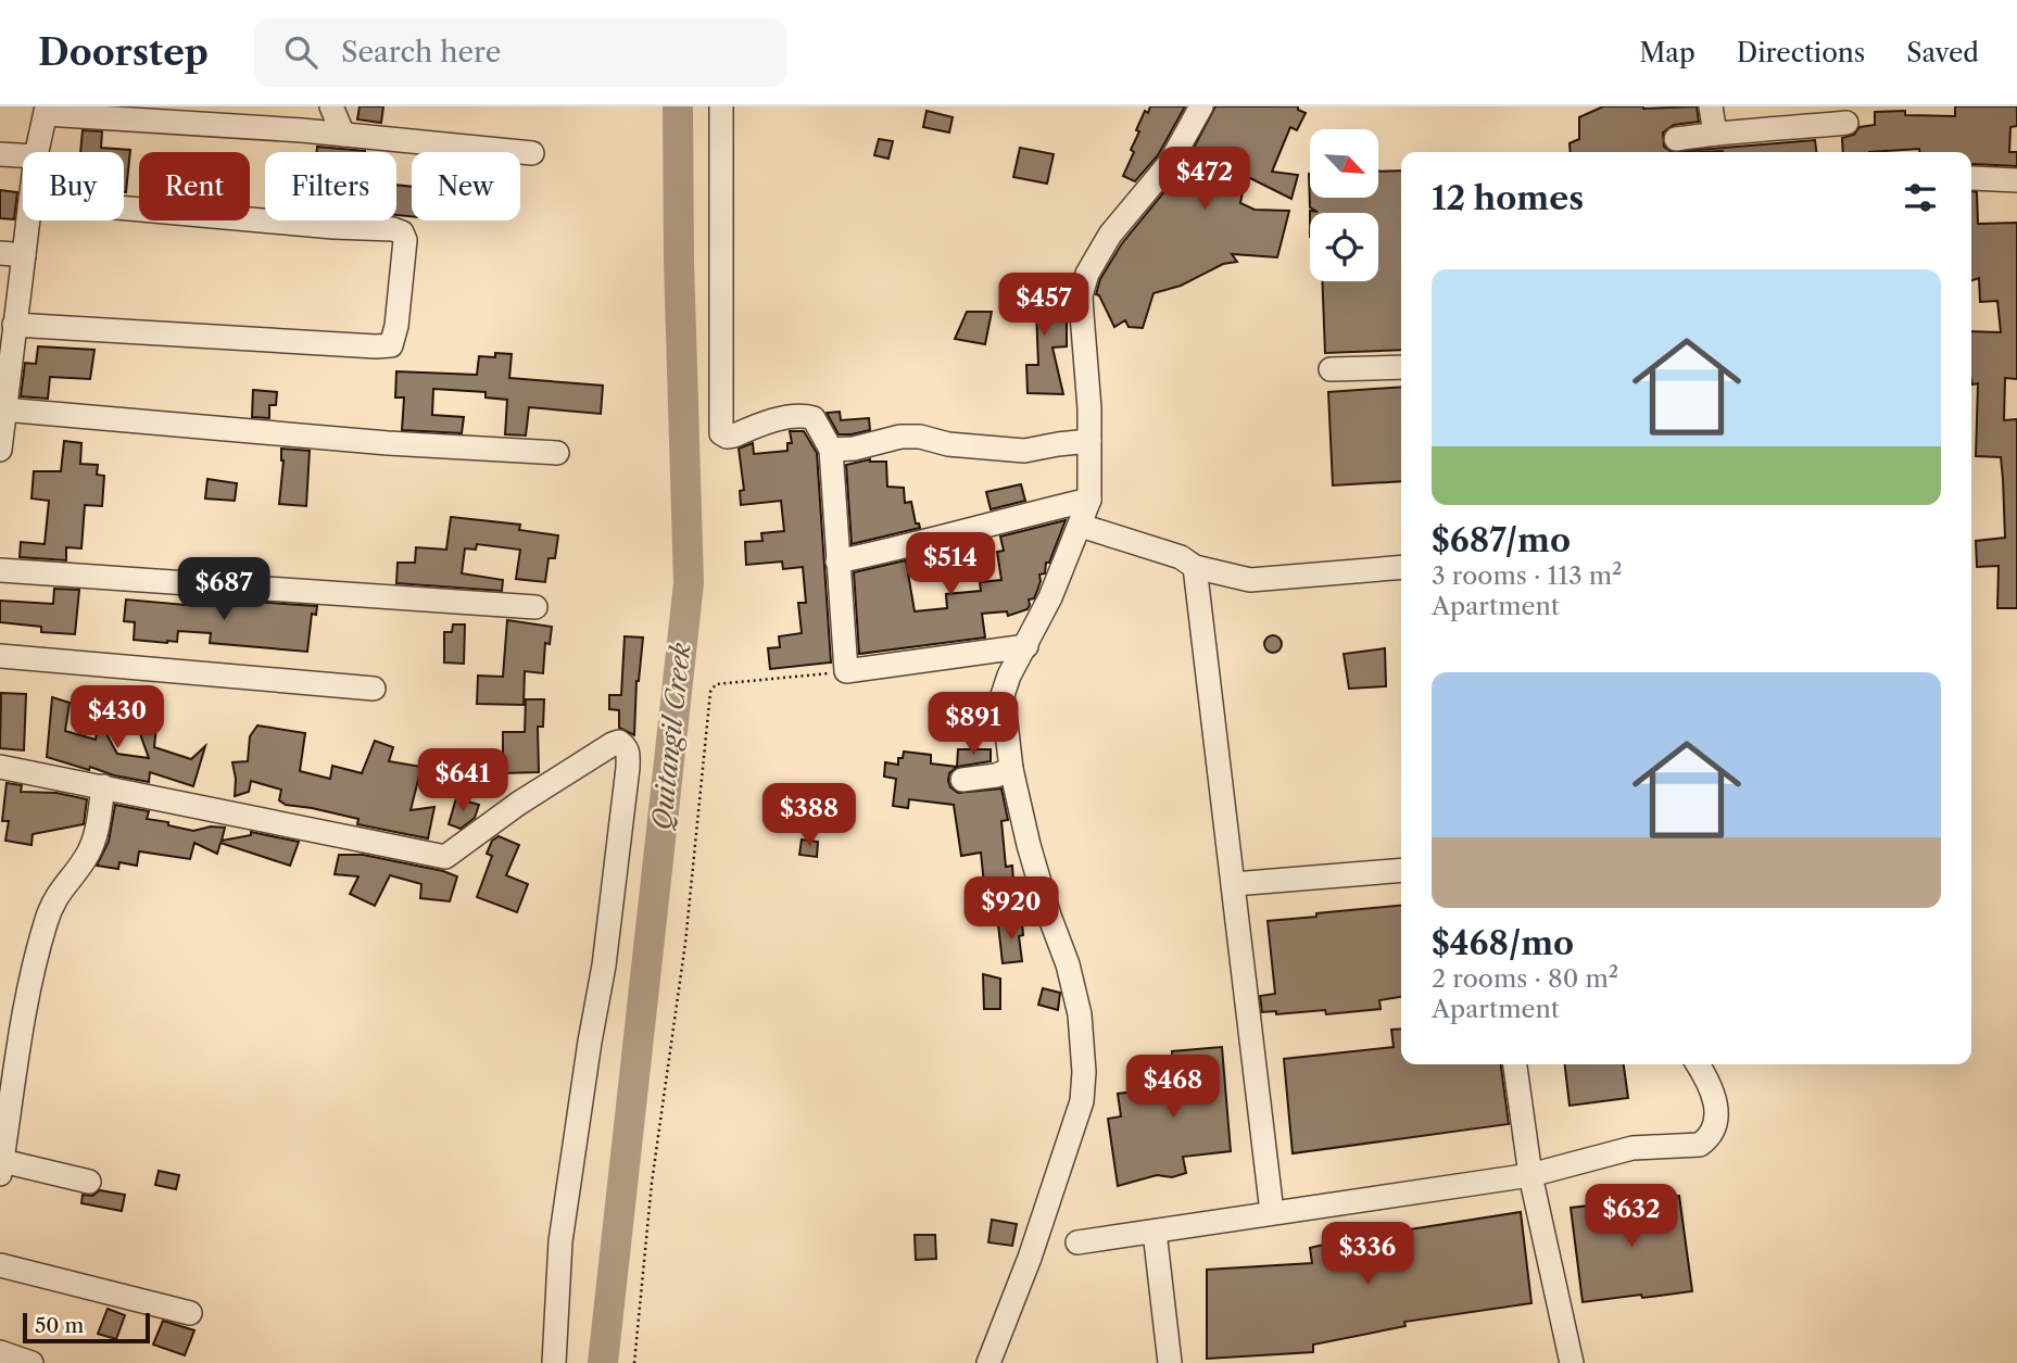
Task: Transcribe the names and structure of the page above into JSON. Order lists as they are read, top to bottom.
{
  "water": ["Quitangil Creek"],
  "scale_bar": "50 m",
  "north": "bottom right",
  "page": {
    "header": "Doorstep",
    "search": "Search here",
    "nav": ["Map", "Directions", "Saved"],
    "price": [
      "$472",
      "$457",
      "$514",
      "$687",
      "$430",
      "$891",
      "$641",
      "$388",
      "$920",
      "$468",
      "$632",
      "$336"
    ],
    "chip": [
      "Buy",
      "Rent",
      "Filters",
      "New"
    ],
    "heading": "12 homes",
    "list": [
      {
        "name": "$687/mo",
        "note": "3 rooms · 113 m² · Apartment"
      },
      {
        "name": "$468/mo",
        "note": "2 rooms · 80 m² · Apartment"
      }
    ],
    "scale": "50 m"
  }
}
